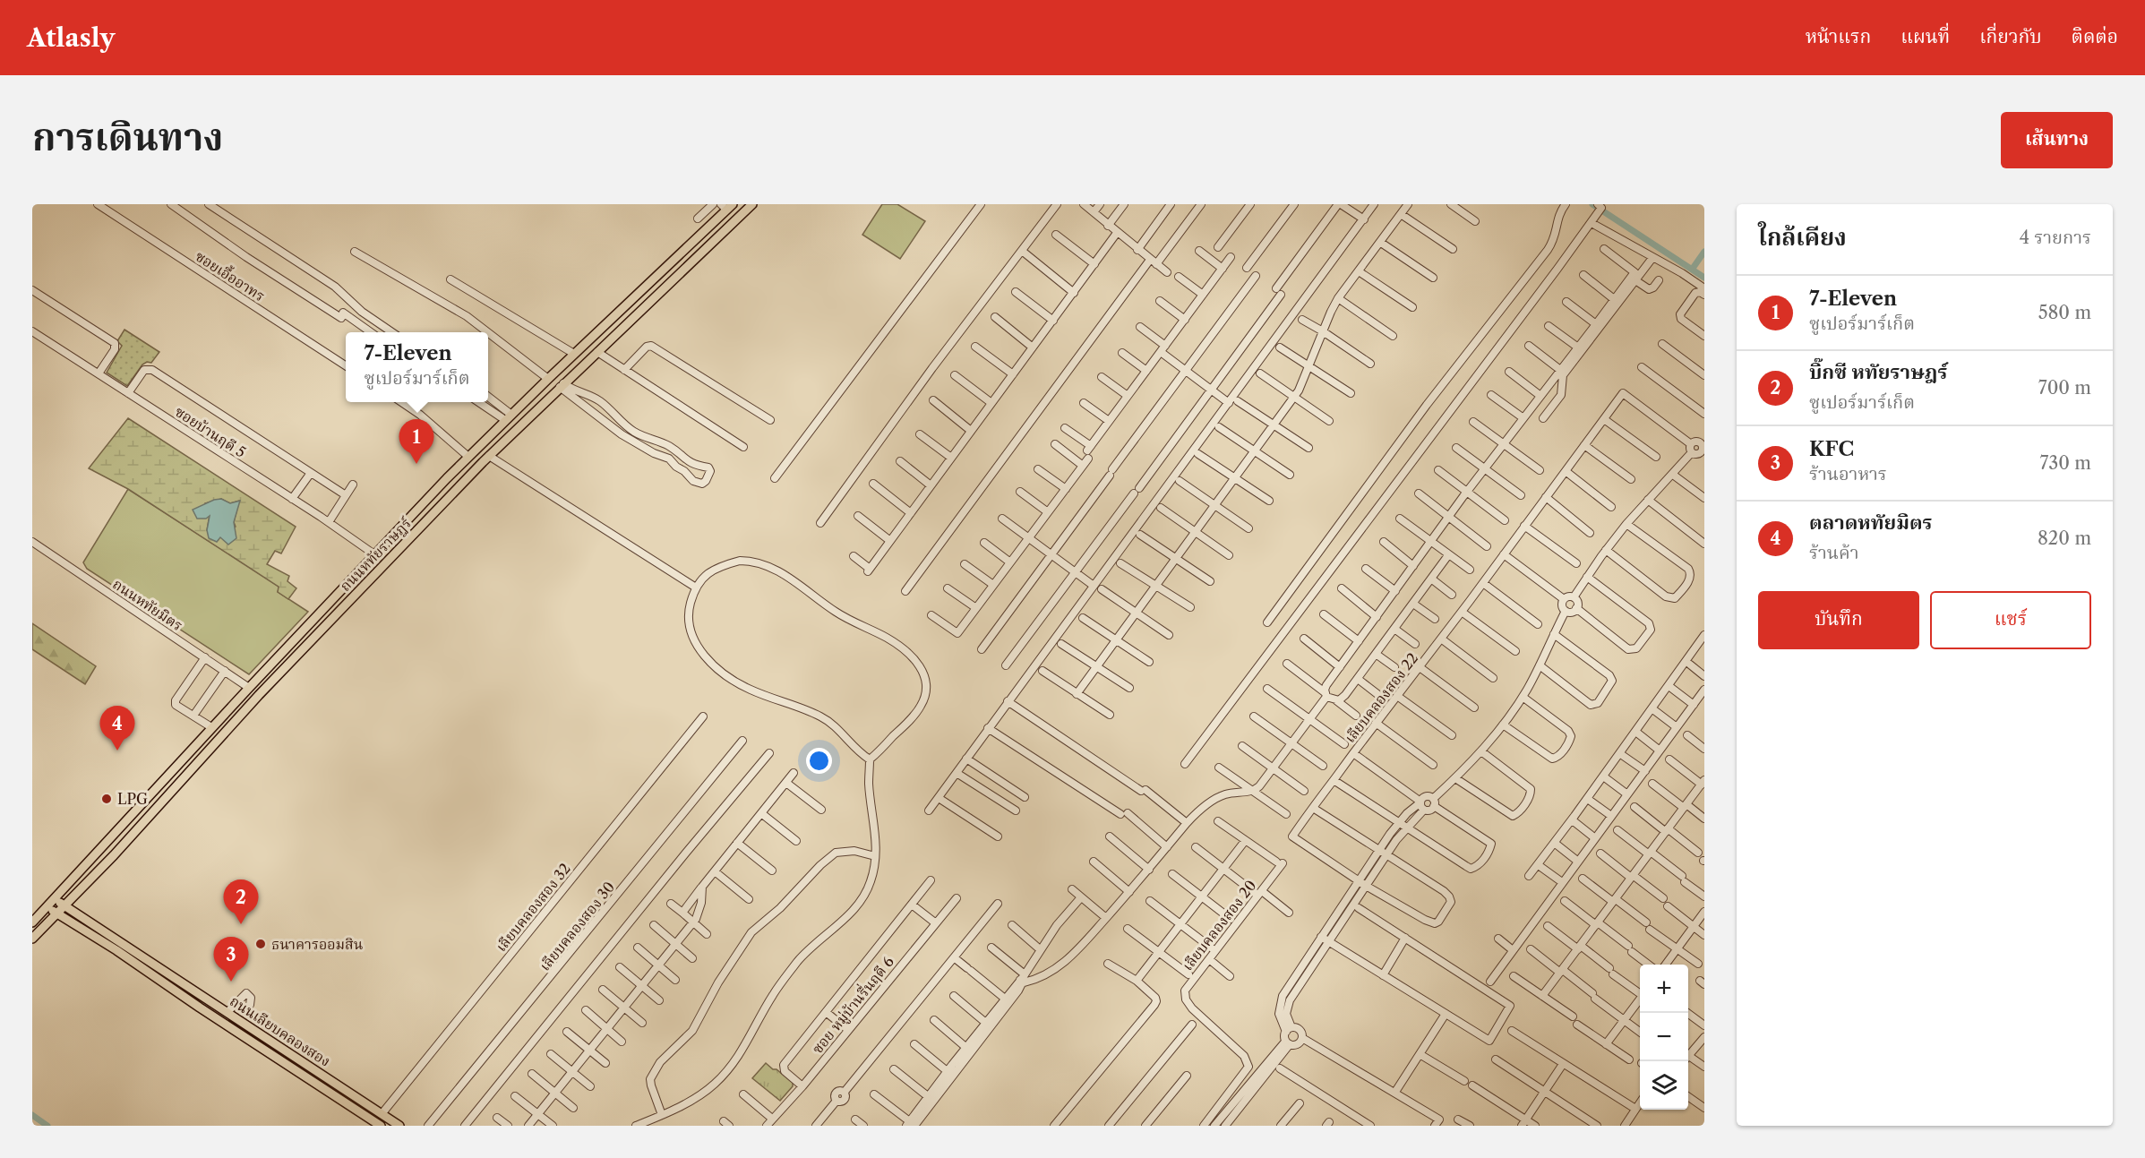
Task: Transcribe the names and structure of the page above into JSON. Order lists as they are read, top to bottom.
{
  "streets": {
    "main road": ["ถนนหทัยราษฎร์", "ถนนเลียบคลองสอง"],
    "street": [
      "ซอยเอื้ออาทร",
      "ซอยบ้านฤดี 5",
      "ถนนหทัยมิตร",
      "เลียบคลองสอง 22",
      "เลียบคลองสอง 32",
      "เลียบคลองสอง 20",
      "เลียบคลองสอง 30",
      "ซอย หมู่บ้านรื่นฤดี 6"
    ]
  },
  "crossings": [
    ["ซอยบ้านฤดี 5", "ถนนหทัยราษฎร์"],
    ["ถนนหทัยราษฎร์", "ถนนหทัยมิตร"],
    ["ถนนหทัยราษฎร์", "ถนนเลียบคลองสอง"],
    ["เลียบคลองสอง 32", "ถนนเลียบคลองสอง"]
  ],
  "places": ["LPG", "ธนาคารออมสิน"],
  "page": {
    "header": "Atlasly",
    "nav": [
      "หน้าแรก",
      "แผนที่",
      "เกี่ยวกับ",
      "ติดต่อ"
    ],
    "title": "การเดินทาง",
    "buttons": [
      "เส้นทาง",
      ["บันทึก", "แชร์"]
    ],
    "heading": ["ใกล้เคียง", "4 รายการ"],
    "list": [
      {
        "mark": "1",
        "name": "7-Eleven",
        "note": "ซูเปอร์มาร์เก็ต",
        "value": "580 m"
      },
      {
        "mark": "2",
        "name": "บิ๊กซี หทัยราษฎร์",
        "note": "ซูเปอร์มาร์เก็ต",
        "value": "700 m"
      },
      {
        "mark": "3",
        "name": "KFC",
        "note": "ร้านอาหาร",
        "value": "730 m"
      },
      {
        "mark": "4",
        "name": "ตลาดหทัยมิตร",
        "note": "ร้านค้า",
        "value": "820 m"
      }
    ],
    "popup": ["7-Eleven", "ซูเปอร์มาร์เก็ต"],
    "pins": [
      "1",
      "4",
      "2",
      "3"
    ],
    "map_buttons": ["+", "−"]
  }
}
